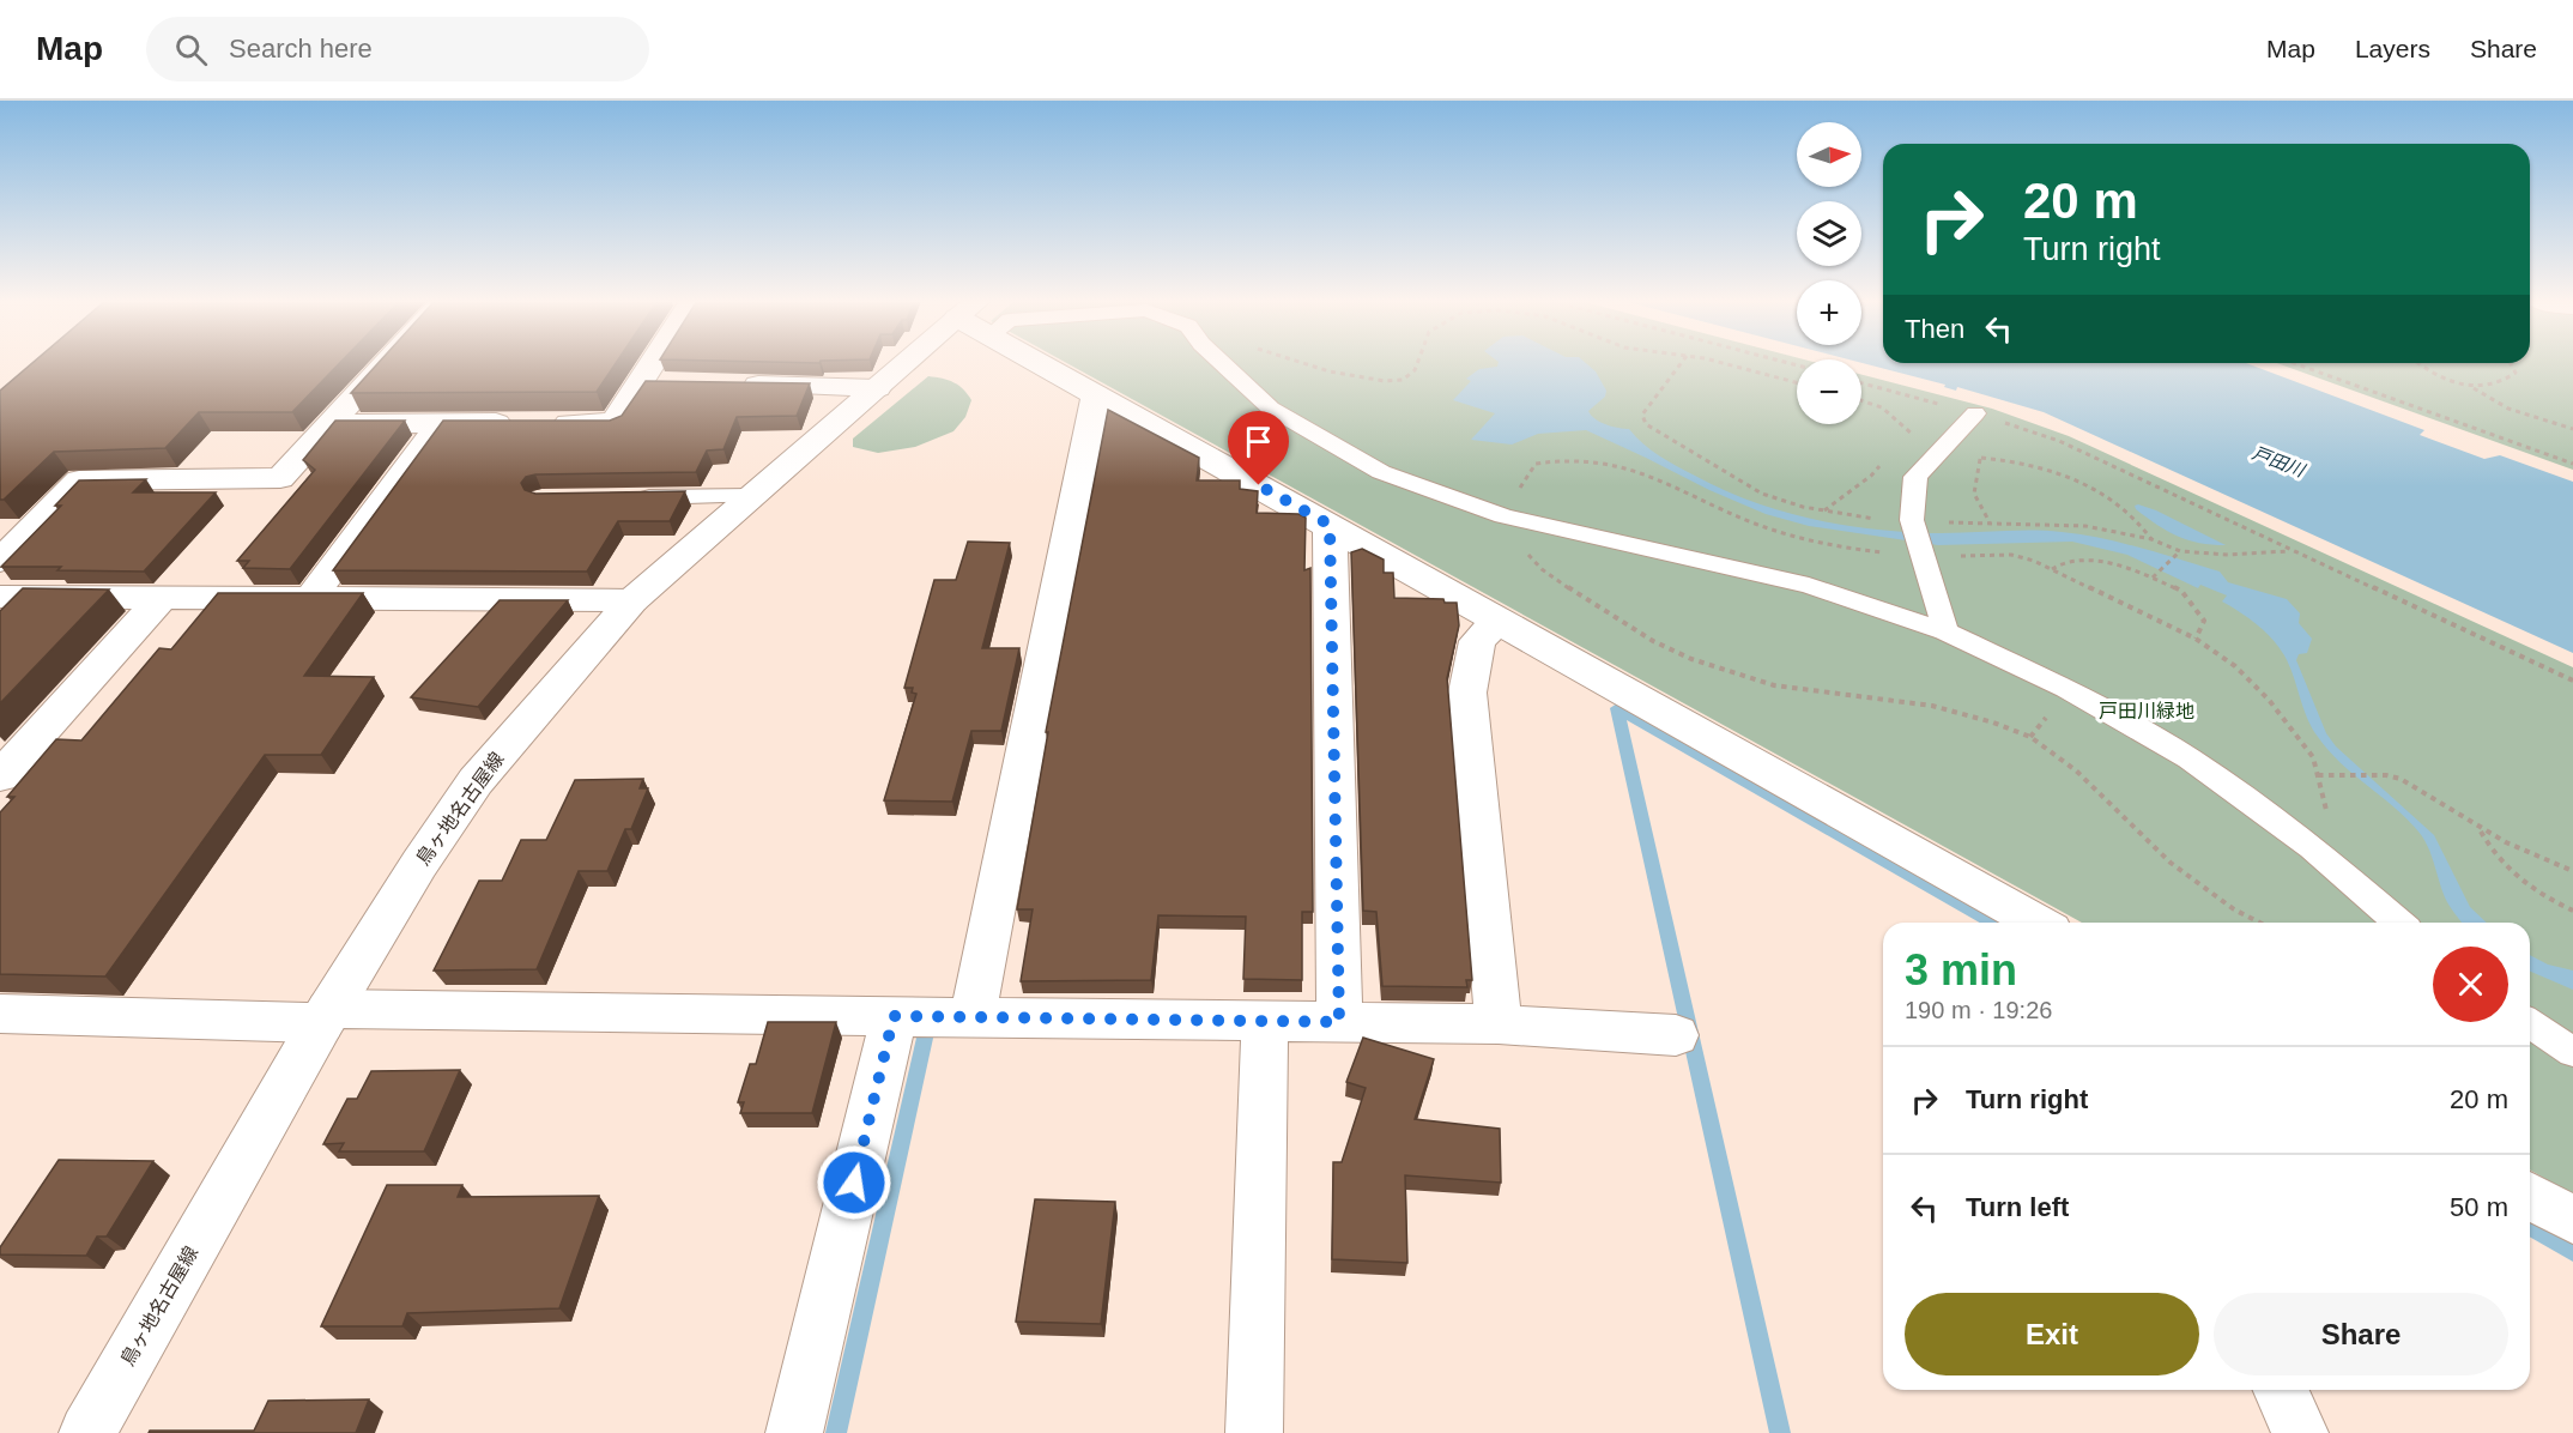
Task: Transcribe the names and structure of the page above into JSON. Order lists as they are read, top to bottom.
{
  "streets": {
    "street": ["鳥ヶ地名古屋線"]
  },
  "water": ["戸田川"],
  "parks": ["戸田川緑地"],
  "north": "right",
  "page": {
    "header": "Map",
    "search": "Search here",
    "nav": ["Map", "Layers", "Share"],
    "map_buttons": ["+", "−"],
    "turn": ["20 m", "Turn right"],
    "then": "Then",
    "heading": ["3 min", "190 m · 19:26"],
    "list": [
      {
        "name": "Turn right",
        "value": "20 m"
      },
      {
        "name": "Turn left",
        "value": "50 m"
      }
    ],
    "buttons": ["Exit", "Share"]
  }
}
